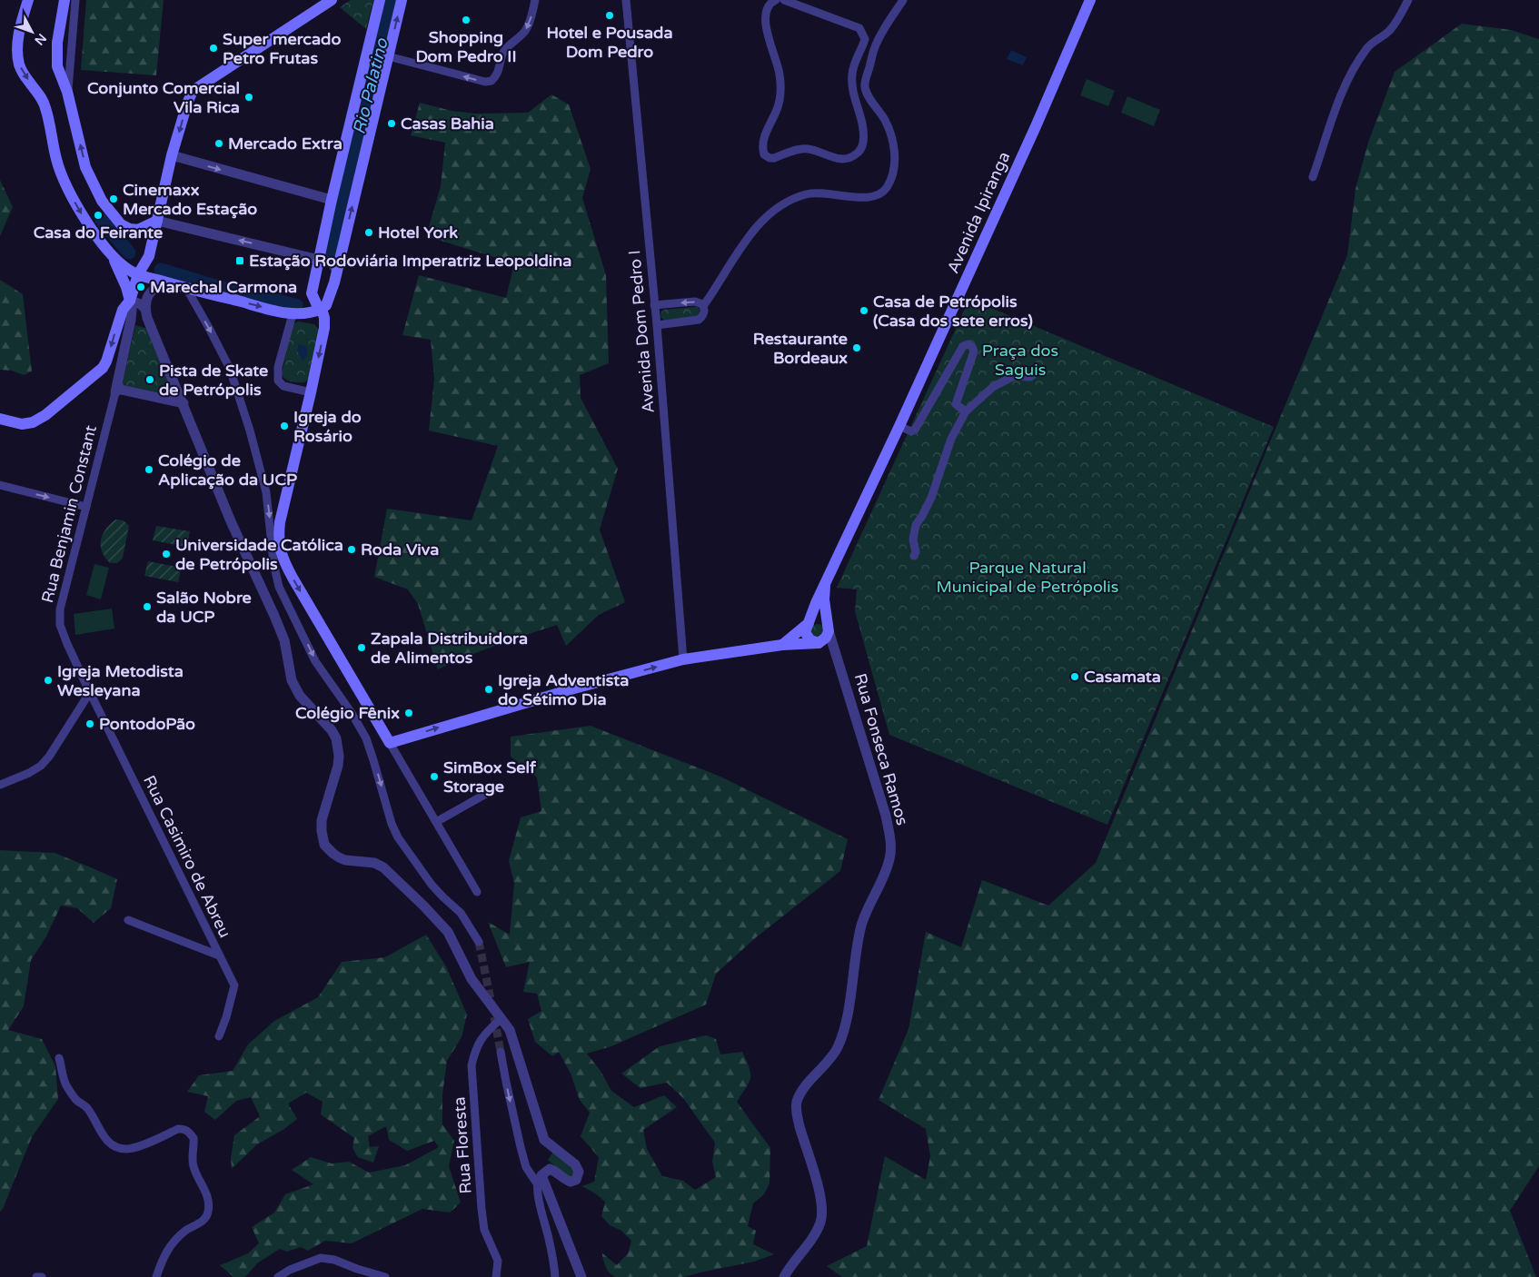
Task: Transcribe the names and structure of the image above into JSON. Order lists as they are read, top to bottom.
{
  "streets": {
    "main road": ["Avenida Ipiranga"],
    "street": [
      "Avenida Dom Pedro I",
      "Rua Benjamin Constant",
      "Rua Fonseca Ramos",
      "Rua Casimiro de Abreu",
      "Rua Floresta"
    ]
  },
  "crossings": [
    ["Avenida Ipiranga", "Rua Fonseca Ramos"],
    ["Rua Benjamin Constant", "Rua Casimiro de Abreu"]
  ],
  "water": ["Rio Palatino"],
  "parks": ["Praça dos Saguis", "Parque Natural Municipal de Petrópolis"],
  "places": {
    "other": [
      "Hotel e Pousada Dom Pedro",
      "Shopping Dom Pedro II",
      "Super mercado Petro Frutas",
      "Conjunto Comercial Vila Rica",
      "Casas Bahia",
      "Mercado Extra",
      "Cinemaxx Mercado Estação",
      "Casa do Feirante",
      "Hotel York",
      "Marechal Carmona",
      "Casa de Petrópolis (Casa dos sete erros)",
      "Restaurante Bordeaux",
      "Pista de Skate de Petrópolis",
      "Igreja do Rosário",
      "Colégio de Aplicação da UCP",
      "Roda Viva",
      "Universidade Católica de Petrópolis",
      "Salão Nobre da UCP",
      "Zapala Distribuidora de Alimentos",
      "Casamata",
      "Igreja Metodista Wesleyana",
      "Igreja Adventista do Sétimo Dia",
      "Colégio Fênix",
      "PontodoPão",
      "SimBox Self Storage"
    ],
    "transit": ["Estação Rodoviária Imperatriz Leopoldina"]
  },
  "north": "bottom right"
}
